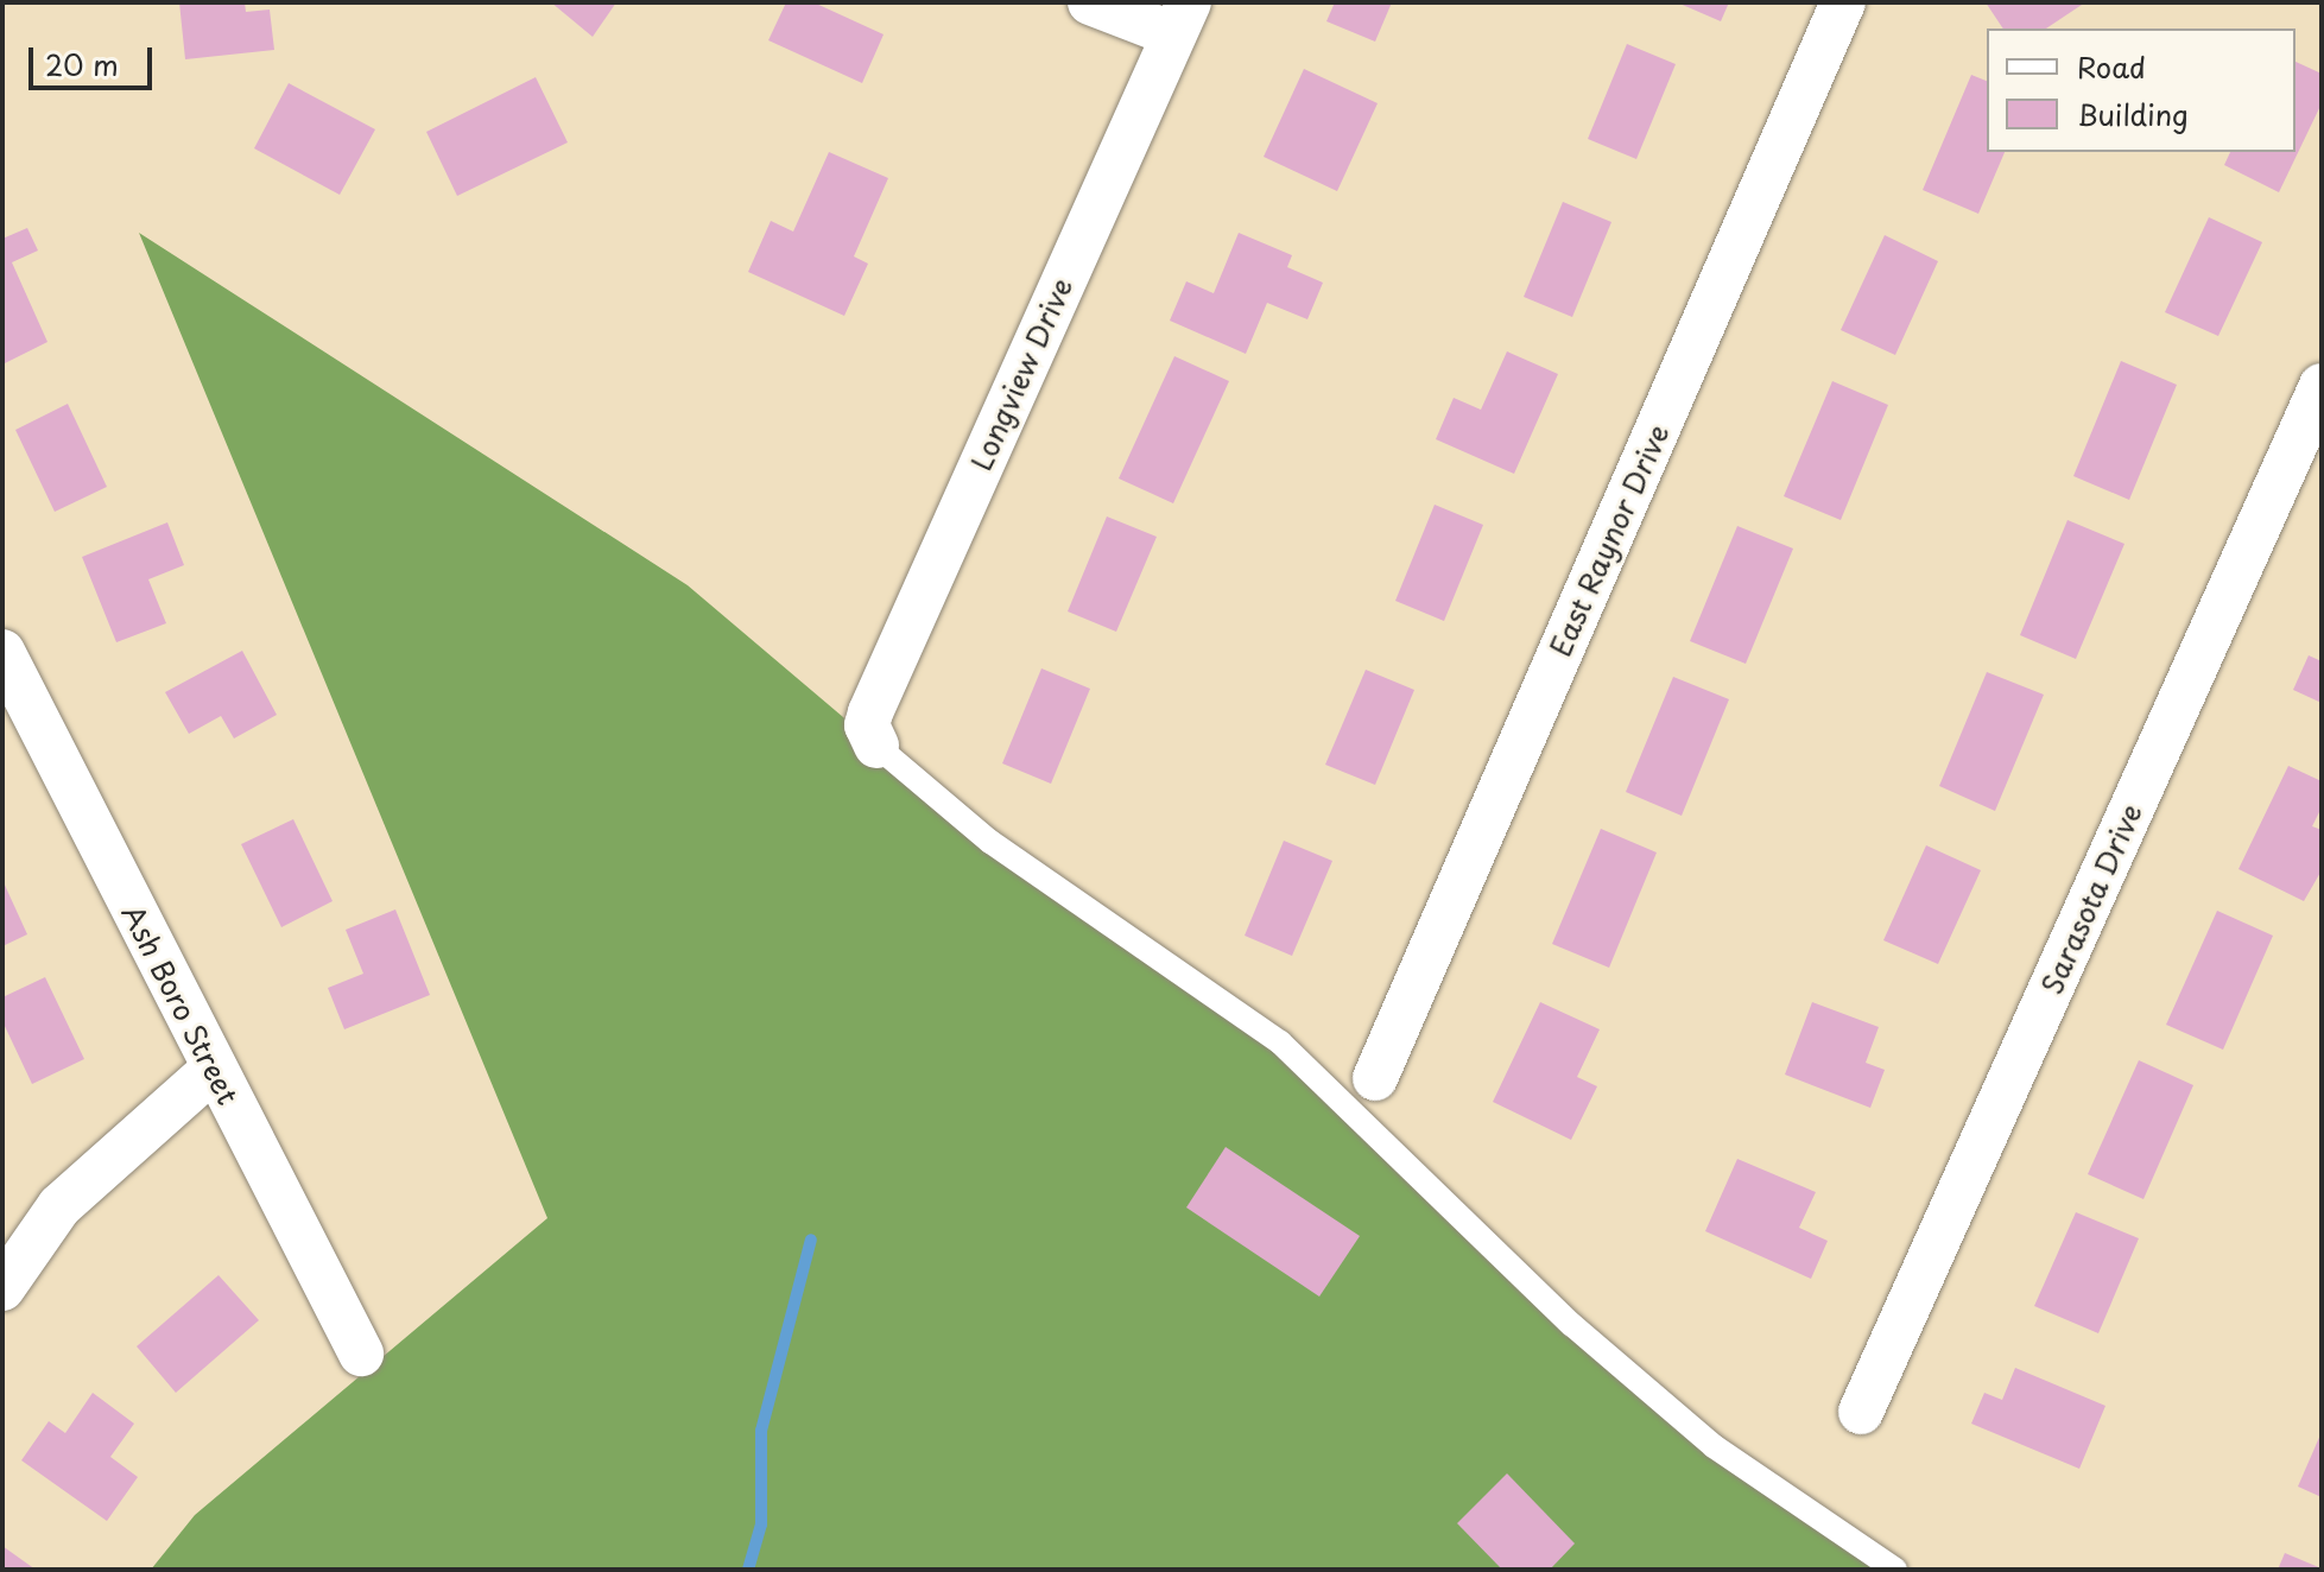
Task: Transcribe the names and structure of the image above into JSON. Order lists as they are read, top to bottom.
{
  "streets": {
    "street": [
      "Longview Drive",
      "East Raynor Drive",
      "Sarasota Drive",
      "Ash Boro Street"
    ]
  },
  "legend": ["Road", "Building"],
  "scale_bar": "20 m"
}
